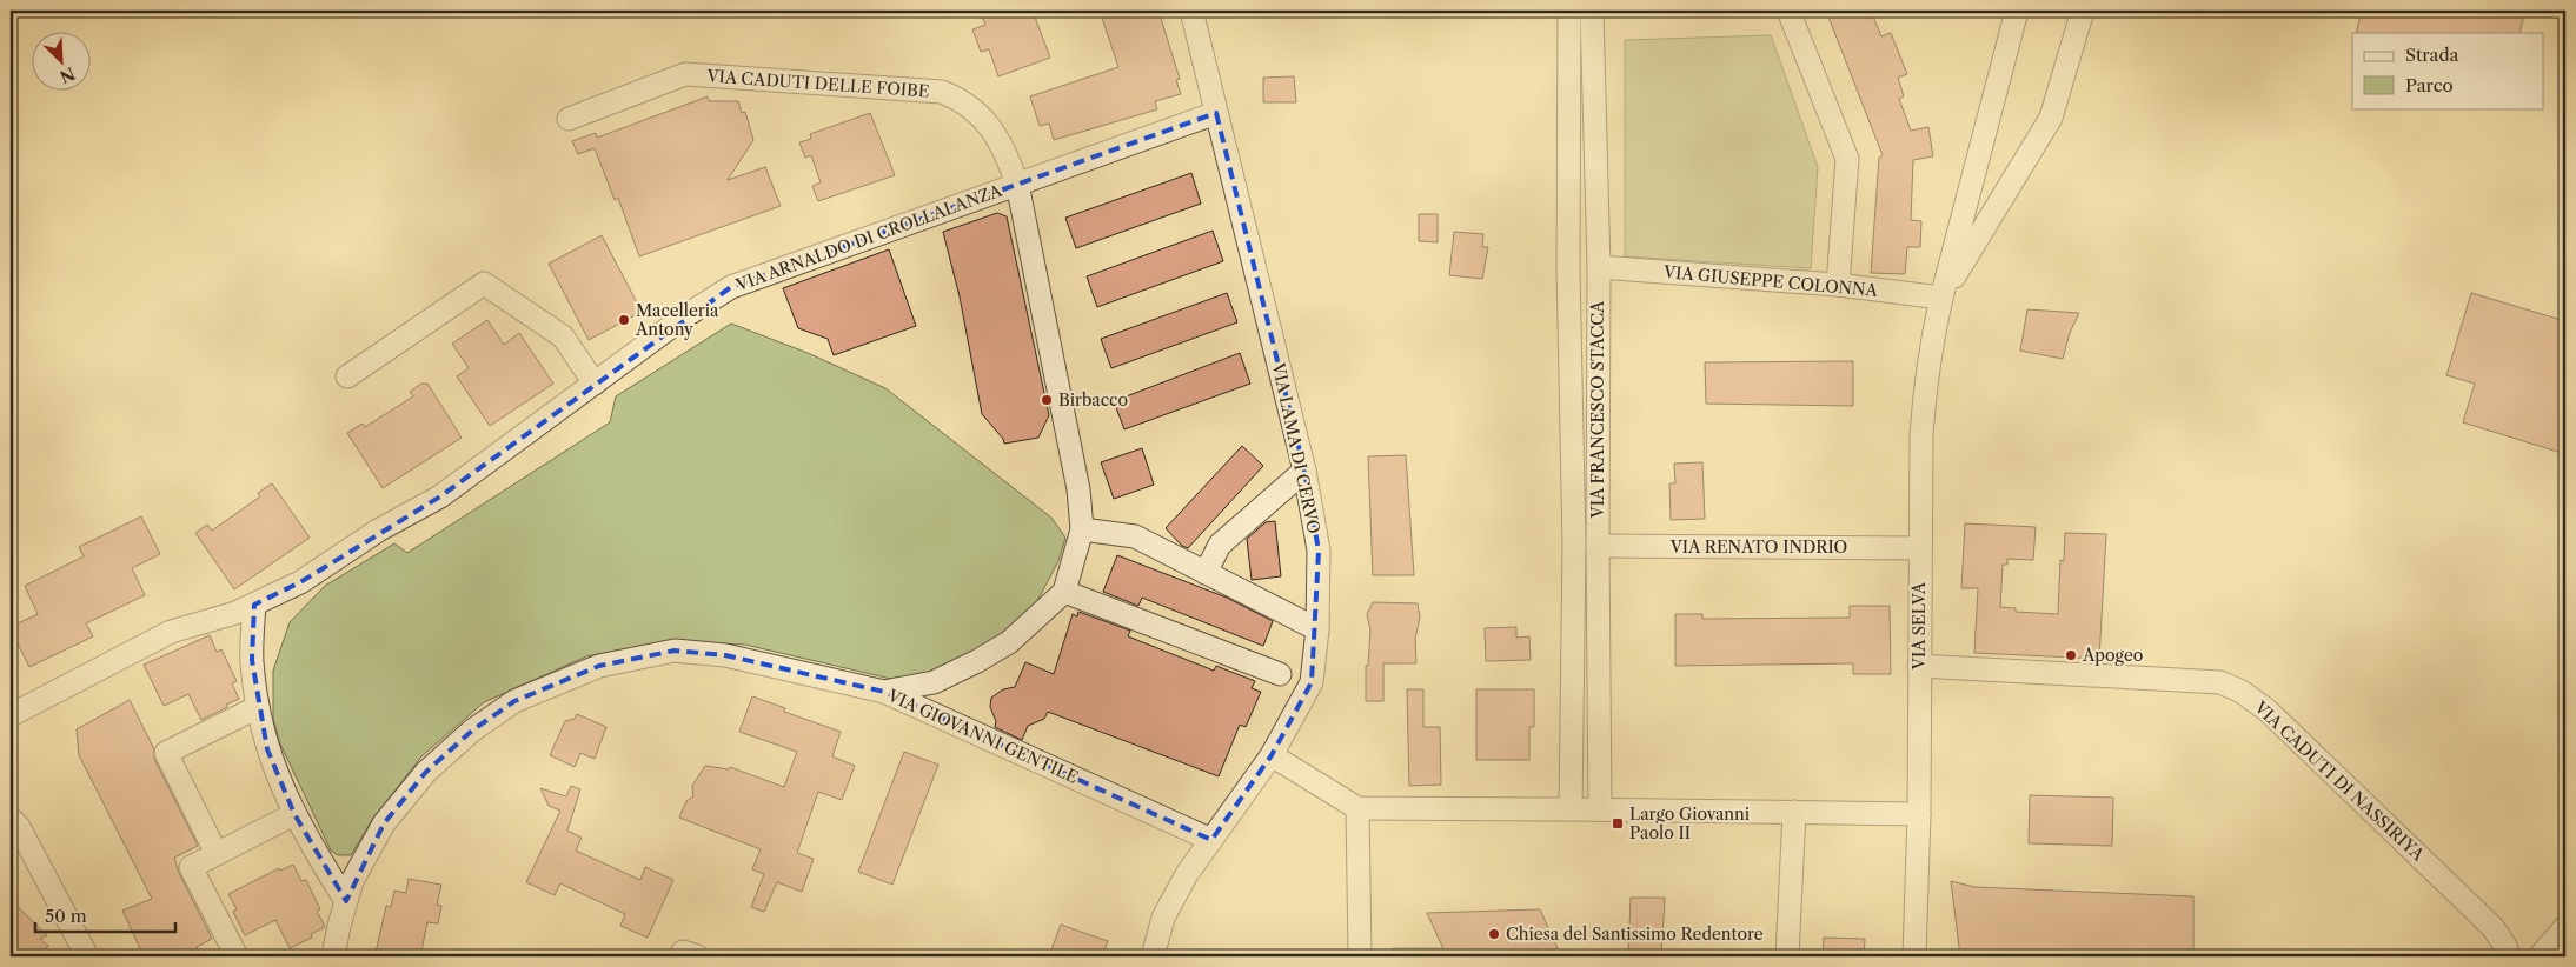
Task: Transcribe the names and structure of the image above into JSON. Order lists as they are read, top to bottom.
{
  "streets": {
    "street": [
      "VIA CADUTI DELLE FOIBE",
      "VIA ARNALDO DI CROLLALANZA",
      "VIA GIUSEPPE COLONNA",
      "VIA FRANCESCO STACCA",
      "VIA LAMA DI CERVO",
      "VIA RENATO INDRIO",
      "VIA SELVA",
      "VIA GIOVANNI GENTILE",
      "VIA CADUTI DI NASSIRIYA"
    ]
  },
  "crossings": [
    ["VIA CADUTI DELLE FOIBE", "VIA ARNALDO DI CROLLALANZA"],
    ["VIA ARNALDO DI CROLLALANZA", "VIA LAMA DI CERVO"],
    ["VIA GIUSEPPE COLONNA", "VIA FRANCESCO STACCA"],
    ["VIA GIUSEPPE COLONNA", "VIA SELVA"],
    ["VIA FRANCESCO STACCA", "VIA RENATO INDRIO"],
    ["VIA LAMA DI CERVO", "VIA GIOVANNI GENTILE"],
    ["VIA RENATO INDRIO", "VIA SELVA"],
    ["VIA SELVA", "VIA CADUTI DI NASSIRIYA"]
  ],
  "places": {
    "other": [
      "Macelleria Antony",
      "Birbacco",
      "Apogeo",
      "Chiesa del Santissimo Redentore"
    ],
    "transit": ["Largo Giovanni Paolo II"]
  },
  "legend": ["Strada", "Parco"],
  "scale_bar": "50 m",
  "north": "bottom right"
}
